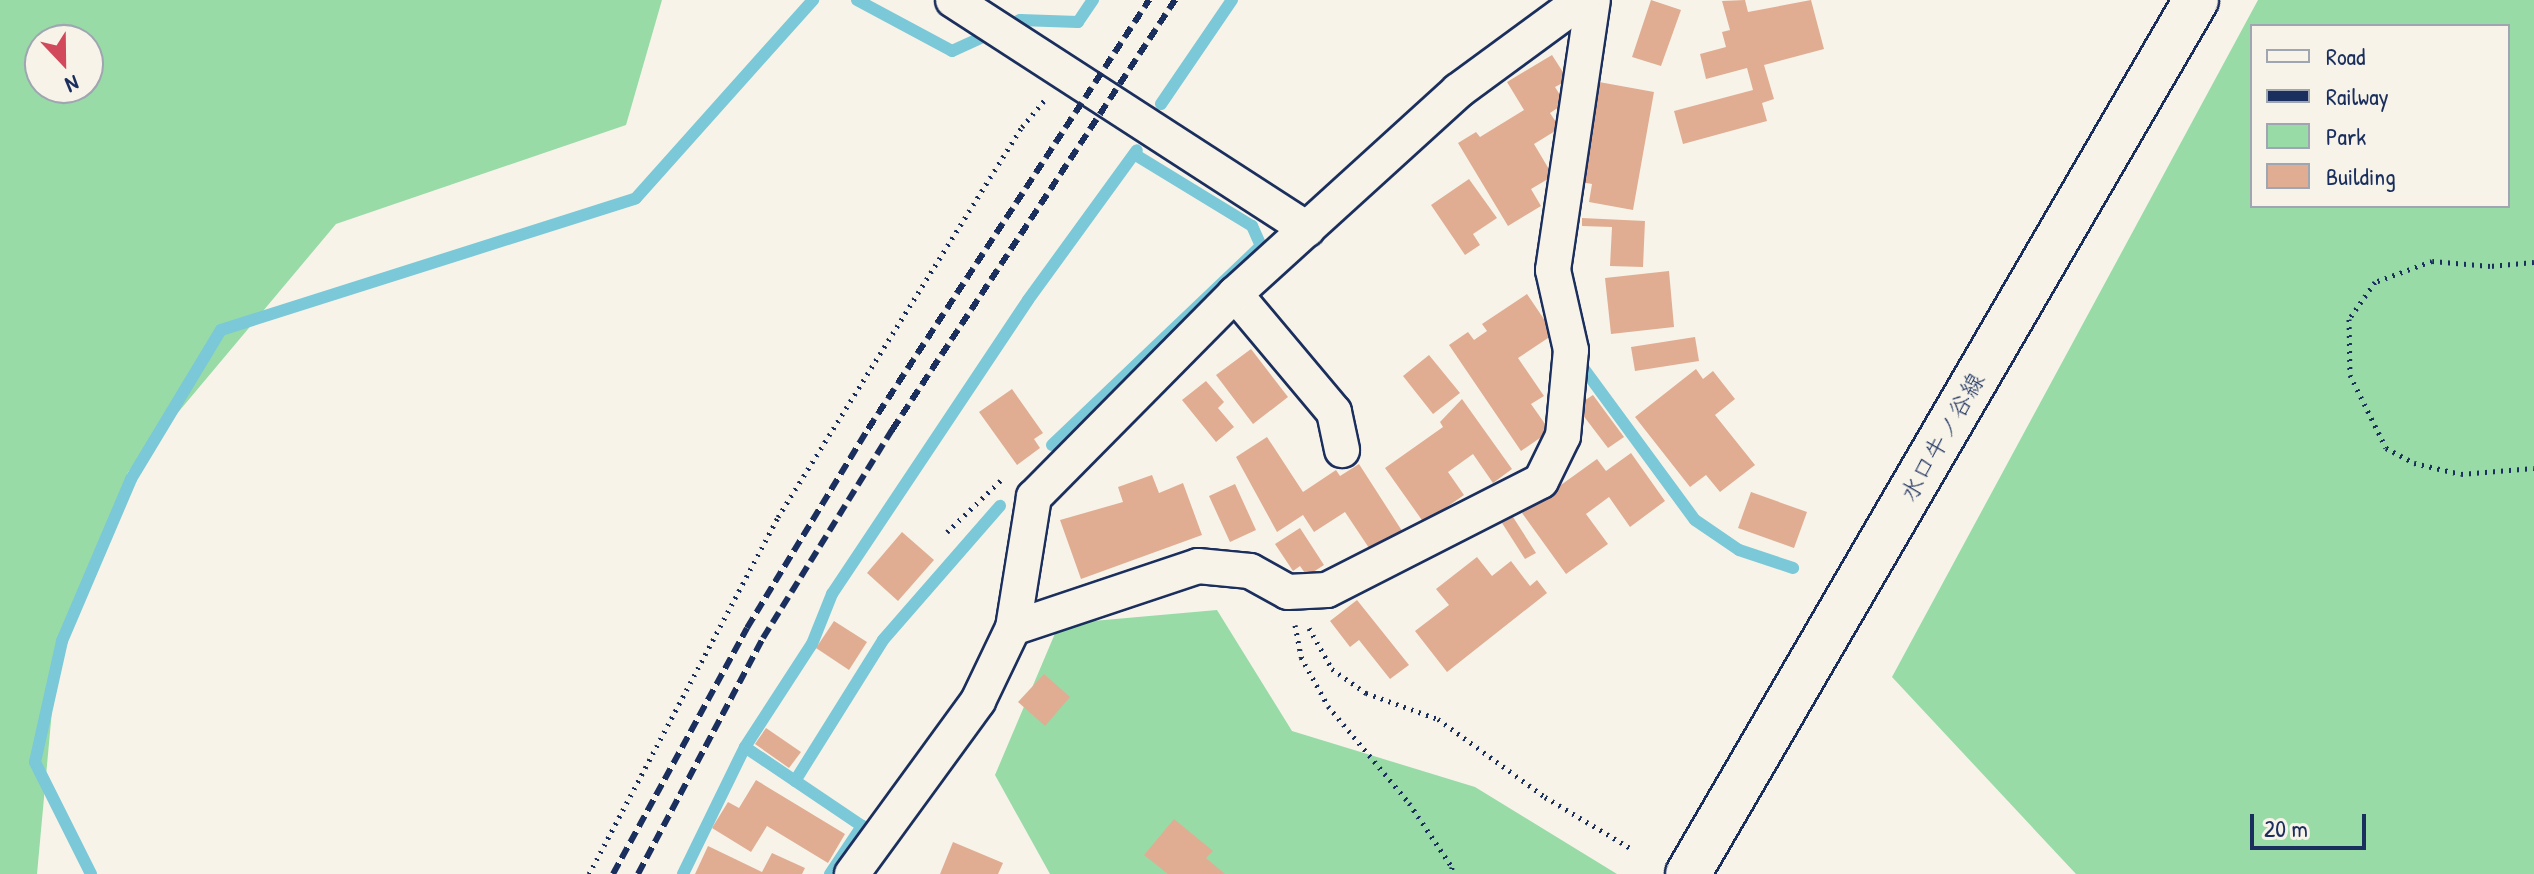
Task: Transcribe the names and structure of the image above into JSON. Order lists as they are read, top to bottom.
{
  "streets": {
    "main road": ["水口牛ノ谷線"]
  },
  "legend": [
    "Road",
    "Railway",
    "Park",
    "Building"
  ],
  "scale_bar": "20 m",
  "north": "bottom"
}
